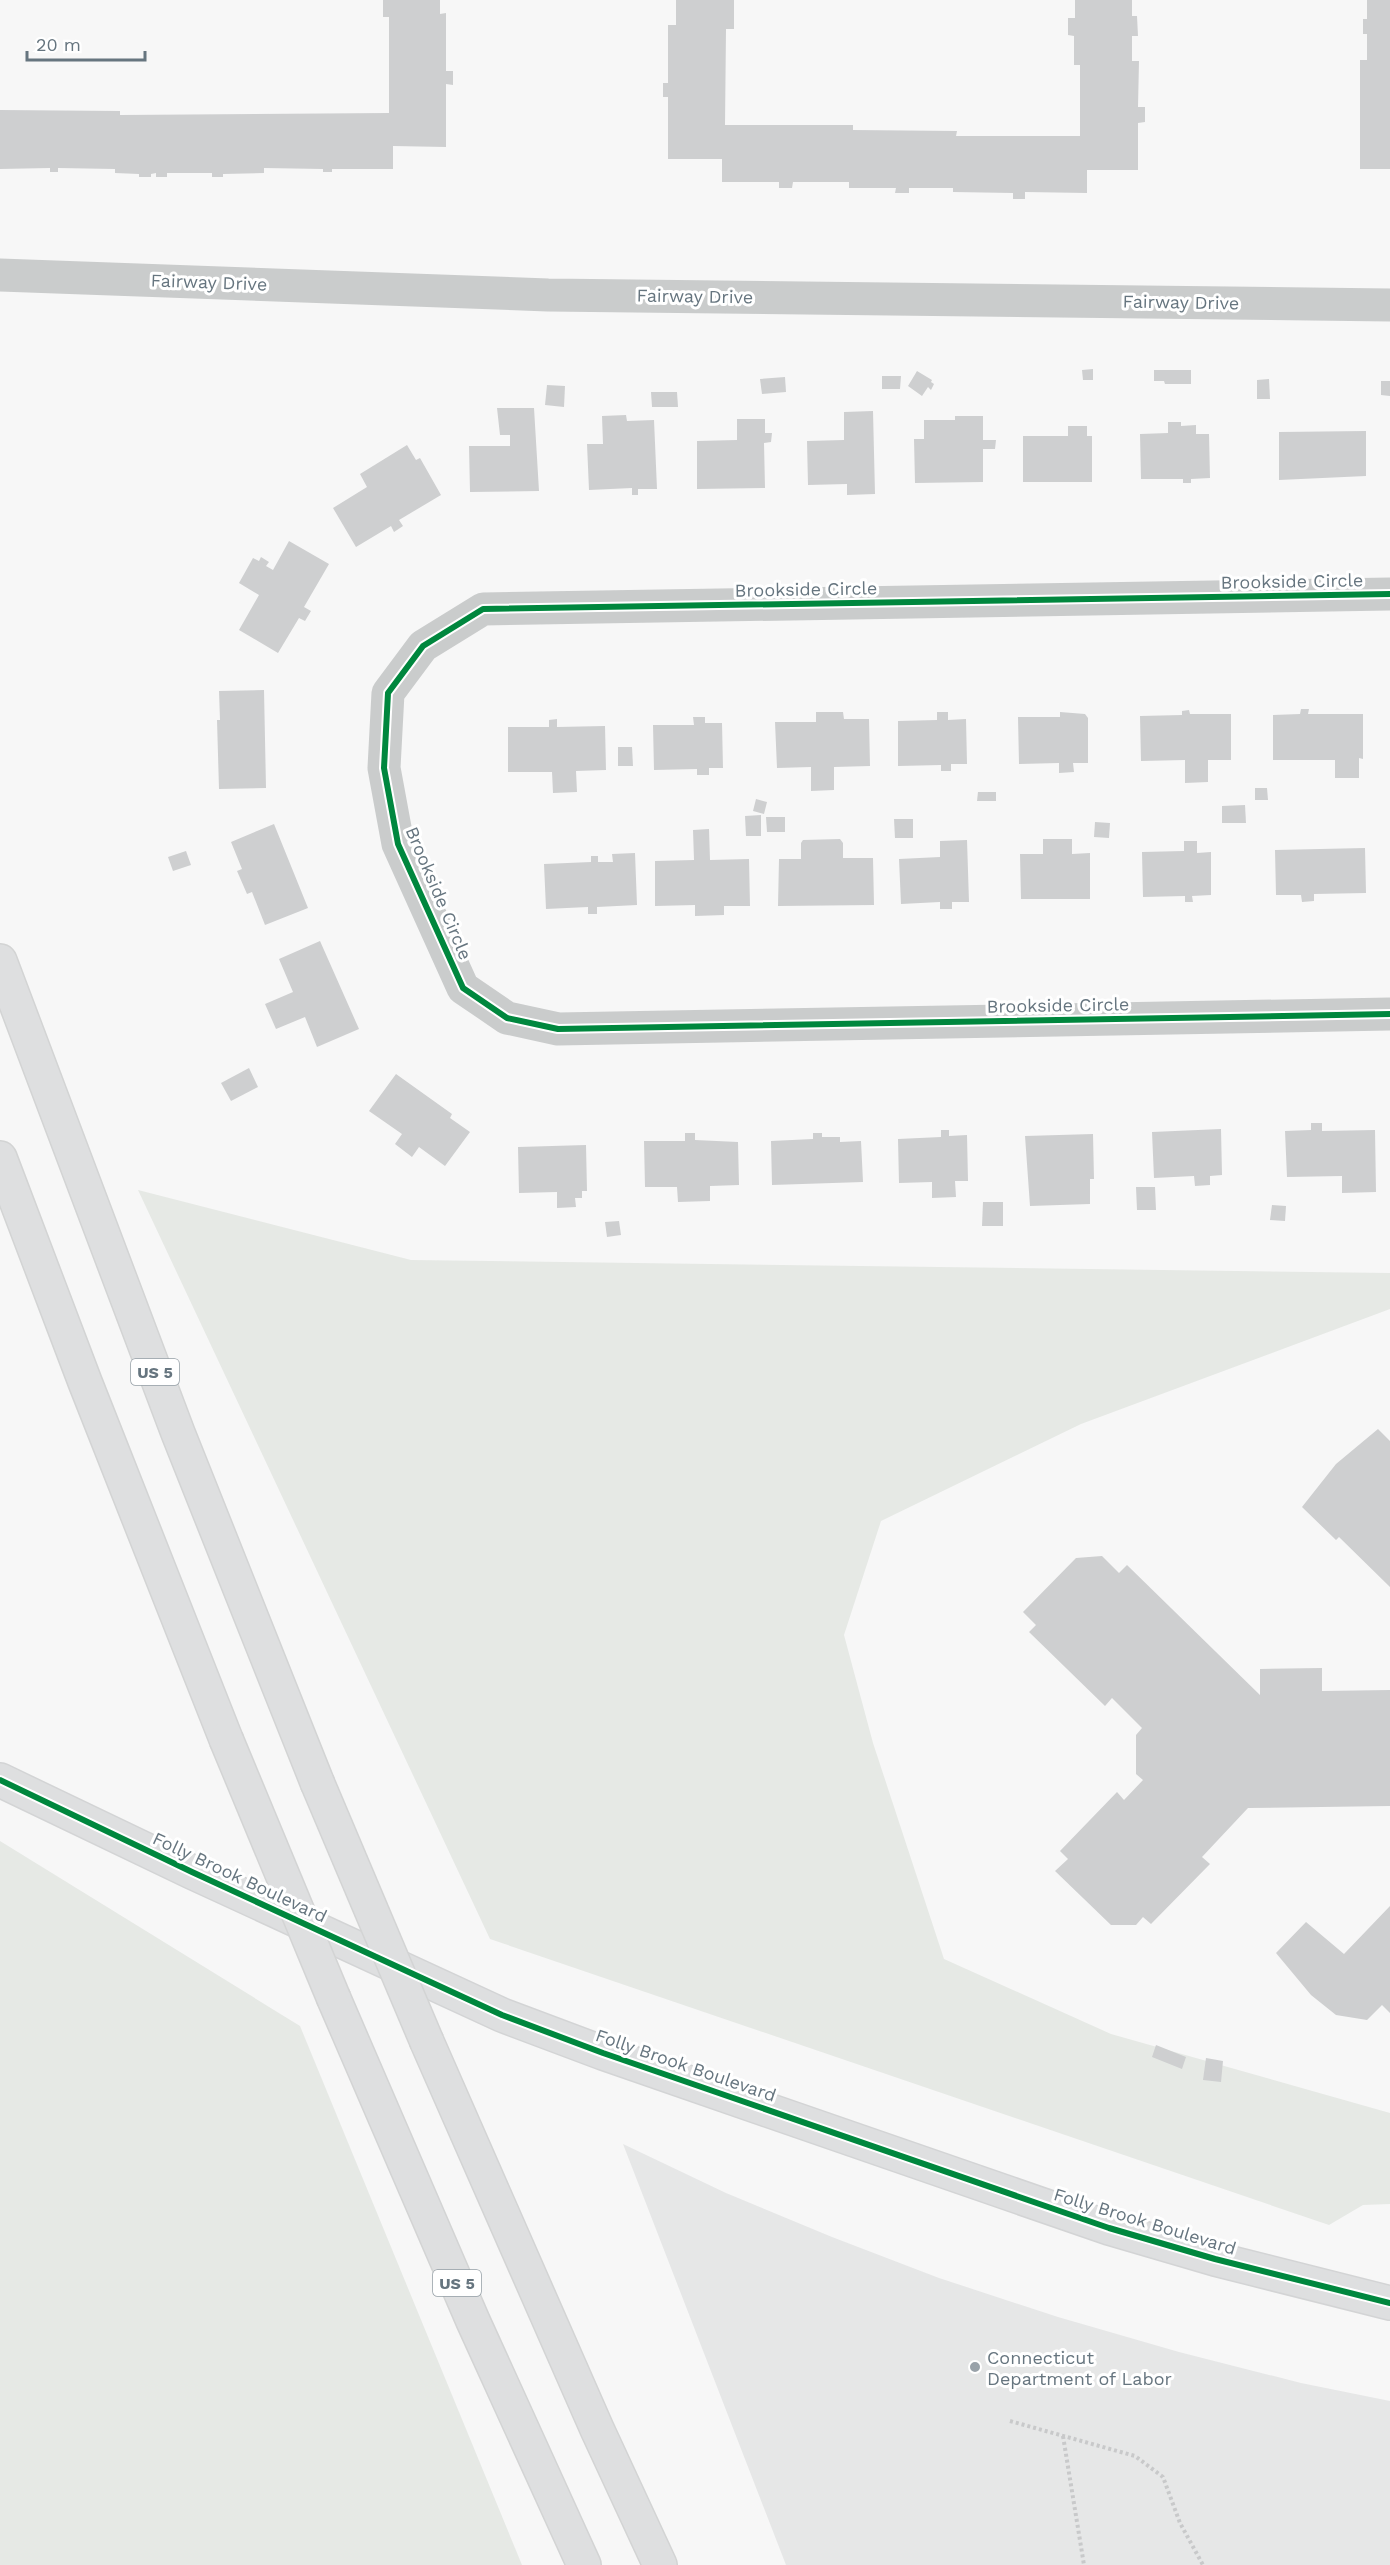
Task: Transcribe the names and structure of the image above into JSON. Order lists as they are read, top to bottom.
{
  "streets": {
    "main road": ["US 5", "Folly Brook Boulevard"],
    "street": ["Fairway Drive", "Brookside Circle"]
  },
  "places": ["Connecticut Department of Labor"],
  "scale_bar": "20 m"
}
